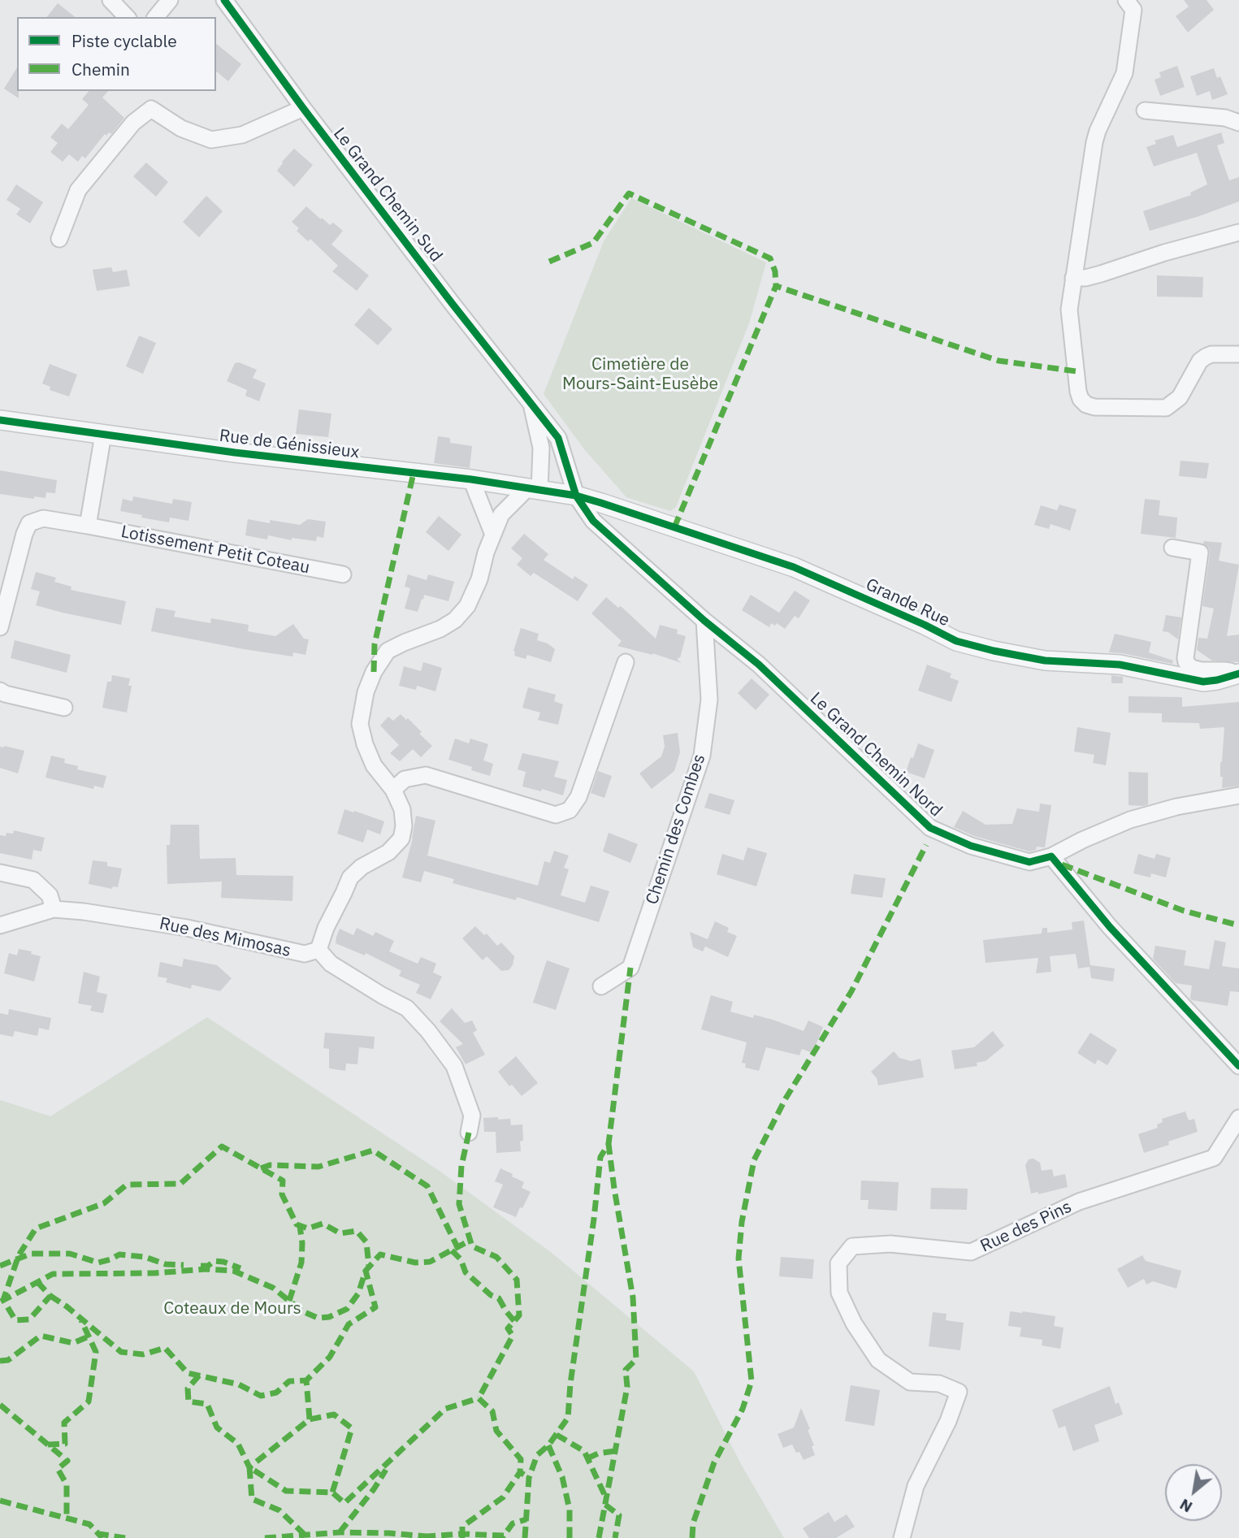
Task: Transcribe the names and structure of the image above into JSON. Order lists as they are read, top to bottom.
{
  "streets": {
    "street": [
      "Le Grand Chemin Sud",
      "Rue de Génissieux",
      "Lotissement Petit Coteau",
      "Grande Rue",
      "Le Grand Chemin Nord",
      "Chemin des Combes",
      "Rue des Mimosas",
      "Rue des Pins"
    ]
  },
  "crossings": [
    ["Le Grand Chemin Sud", "Rue de Génissieux"],
    ["Le Grand Chemin Sud", "Grande Rue"],
    ["Le Grand Chemin Sud", "Le Grand Chemin Nord"],
    ["Rue de Génissieux", "Grande Rue"],
    ["Rue de Génissieux", "Le Grand Chemin Nord"],
    ["Grande Rue", "Le Grand Chemin Nord"],
    ["Le Grand Chemin Nord", "Chemin des Combes"]
  ],
  "parks": ["Cimetière de Mours-Saint-Eusèbe", "Coteaux de Mours"],
  "legend": ["Piste cyclable", "Chemin"],
  "north": "bottom left"
}
